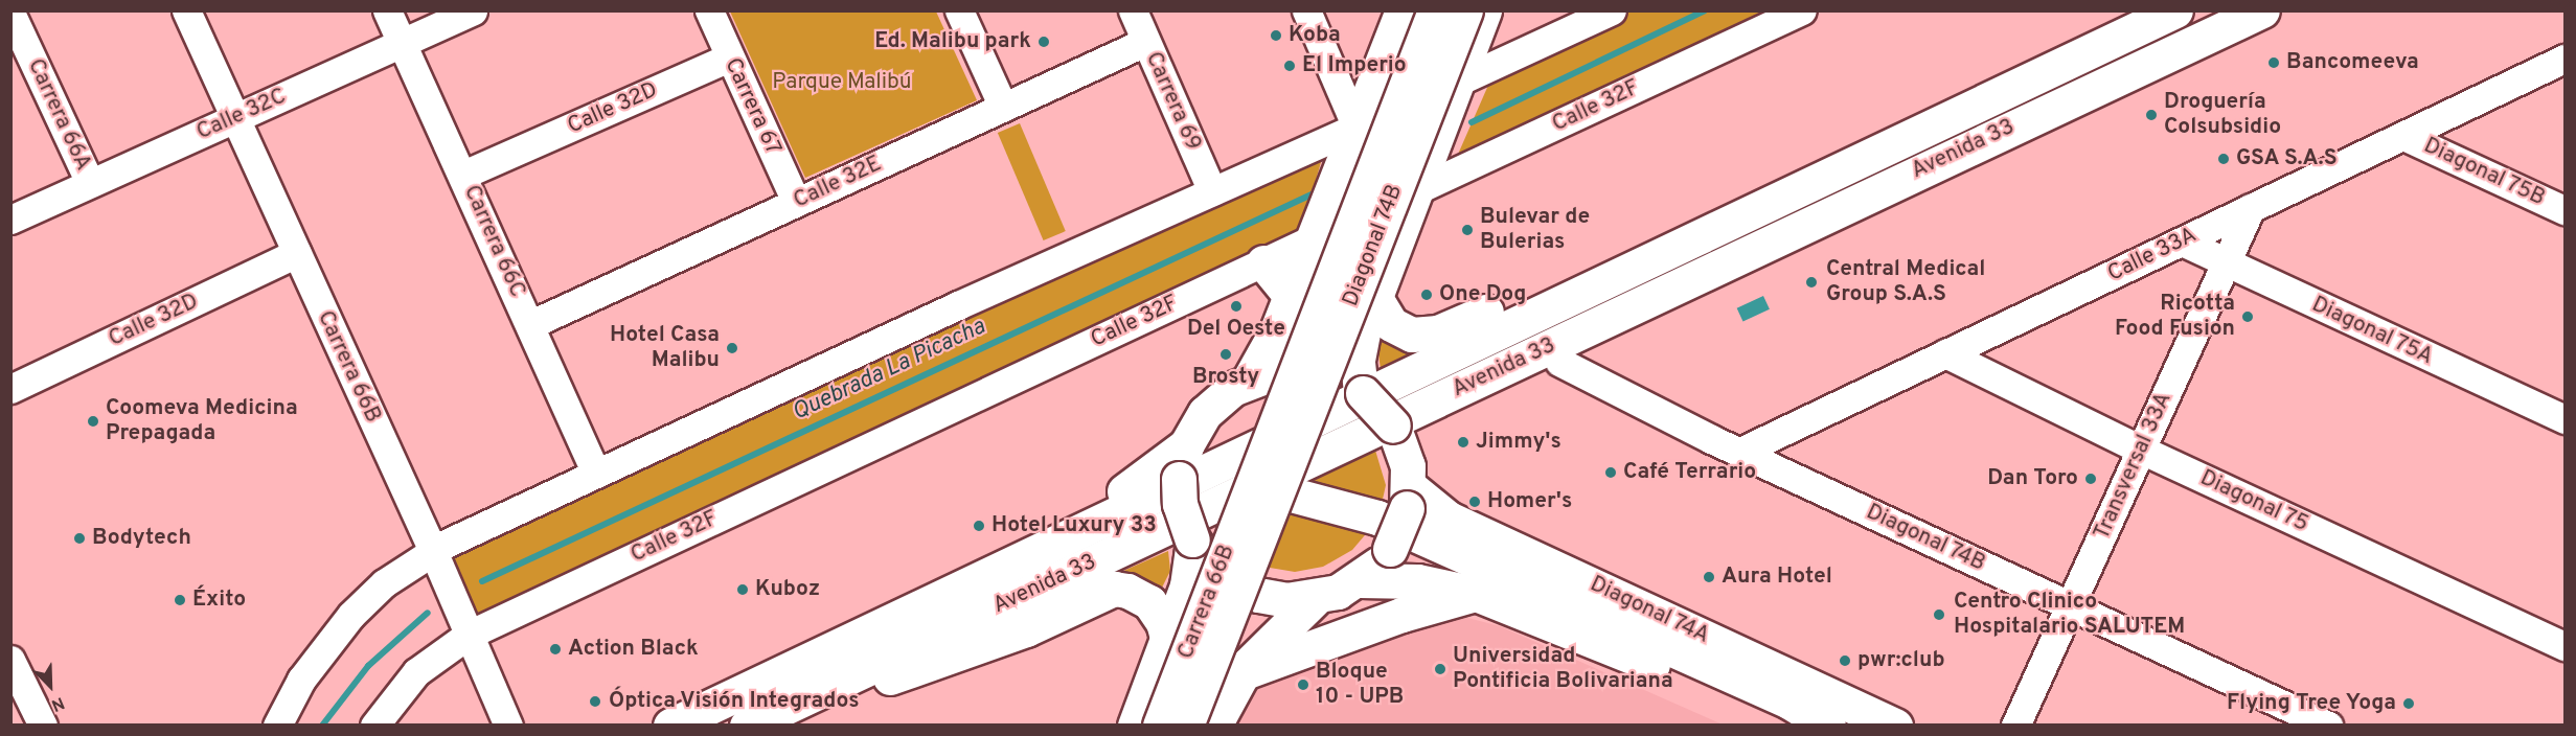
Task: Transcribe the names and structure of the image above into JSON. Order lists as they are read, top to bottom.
{
  "streets": {
    "main road": [
      "Avenida 33",
      "Diagonal 74B",
      "Carrera 66B",
      "Diagonal 74A"
    ],
    "street": [
      "Carrera 69",
      "Carrera 67",
      "Calle 32F",
      "Calle 32D",
      "Carrera 66A",
      "Calle 32C",
      "Diagonal 75B",
      "Calle 32E",
      "Carrera 66C",
      "Calle 33A",
      "Diagonal 75A",
      "Transversal 33A",
      "Diagonal 75"
    ]
  },
  "crossings": [
    ["Carrera 69", "Calle 32E"],
    ["Carrera 67", "Calle 32D"],
    ["Carrera 67", "Calle 32E"],
    ["Calle 32F", "Carrera 66B"],
    ["Calle 32D", "Carrera 66C"],
    ["Calle 32D", "Carrera 66B"],
    ["Carrera 66A", "Calle 32C"],
    ["Calle 32C", "Carrera 66C"],
    ["Calle 32C", "Carrera 66B"],
    ["Avenida 33", "Diagonal 74B"],
    ["Avenida 33", "Carrera 66B"],
    ["Diagonal 75B", "Calle 33A"],
    ["Calle 32E", "Carrera 66C"],
    ["Diagonal 74B", "Calle 33A"],
    ["Diagonal 74B", "Carrera 66B"],
    ["Diagonal 74B", "Transversal 33A"],
    ["Calle 33A", "Diagonal 75A"],
    ["Calle 33A", "Transversal 33A"],
    ["Calle 33A", "Diagonal 75"],
    ["Diagonal 75A", "Transversal 33A"],
    ["Transversal 33A", "Diagonal 75"]
  ],
  "water": ["Quebrada La Picacha"],
  "parks": ["Parque Malibú"],
  "places": [
    "Koba",
    "Ed. Malibu park",
    "Bancomeeva",
    "El Imperio",
    "Droguería Colsubsidio",
    "GSA S.A.S",
    "Bulevar de Bulerias",
    "Central Medical Group S.A.S",
    "One Dog",
    "Del Oeste",
    "Ricotta Food Fusion",
    "Hotel Casa Malibu",
    "Brosty",
    "Coomeva Medicina Prepagada",
    "Jimmy's",
    "Café Terrario",
    "Dan Toro",
    "Homer's",
    "Hotel Luxury 33",
    "Bodytech",
    "Aura Hotel",
    "Kuboz",
    "Éxito",
    "Centro Clinico Hospitalario SALUTEM",
    "Action Black",
    "pwr:club",
    "Universidad Pontificia Bolivariana",
    "Bloque 10 - UPB",
    "Óptica Visión Integrados",
    "Flying Tree Yoga"
  ],
  "north": "bottom right"
}
